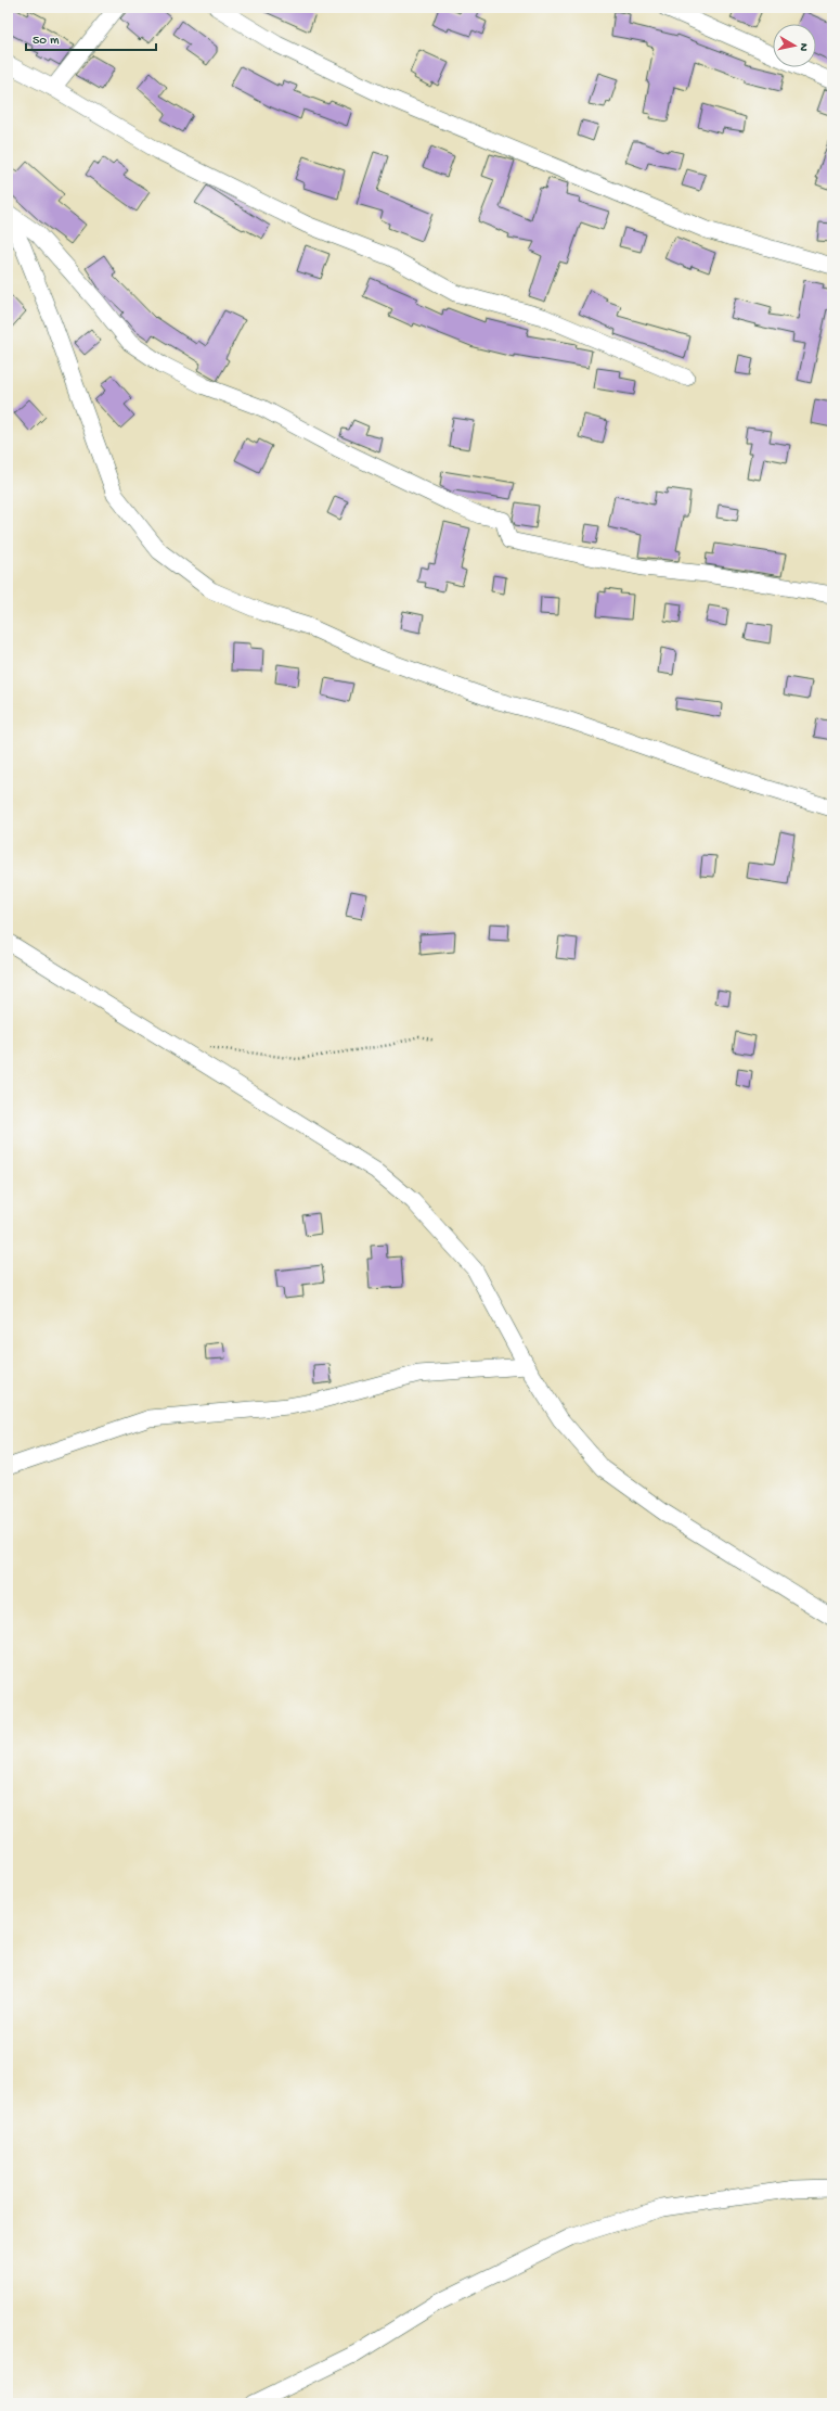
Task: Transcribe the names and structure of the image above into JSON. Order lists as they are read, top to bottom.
{
  "scale_bar": "50 m",
  "north": "right"
}
